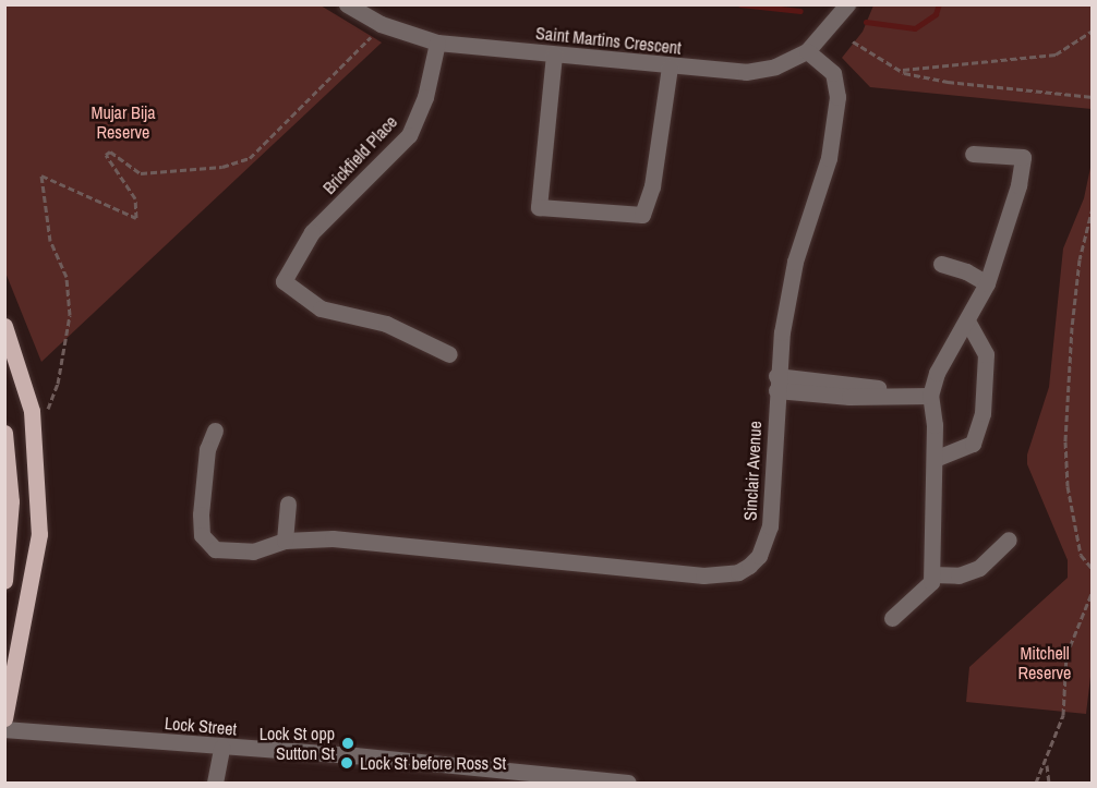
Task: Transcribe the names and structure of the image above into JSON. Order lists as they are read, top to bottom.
{
  "streets": {
    "street": [
      "Saint Martins Crescent",
      "Brickfield Place",
      "Sinclair Avenue",
      "Lock Street"
    ]
  },
  "crossings": [
    ["Saint Martins Crescent", "Brickfield Place"],
    ["Saint Martins Crescent", "Sinclair Avenue"]
  ],
  "parks": ["Mujar Bija Reserve", "Mitchell Reserve"],
  "places": ["Lock St opp Sutton St", "Lock St before Ross St"]
}
